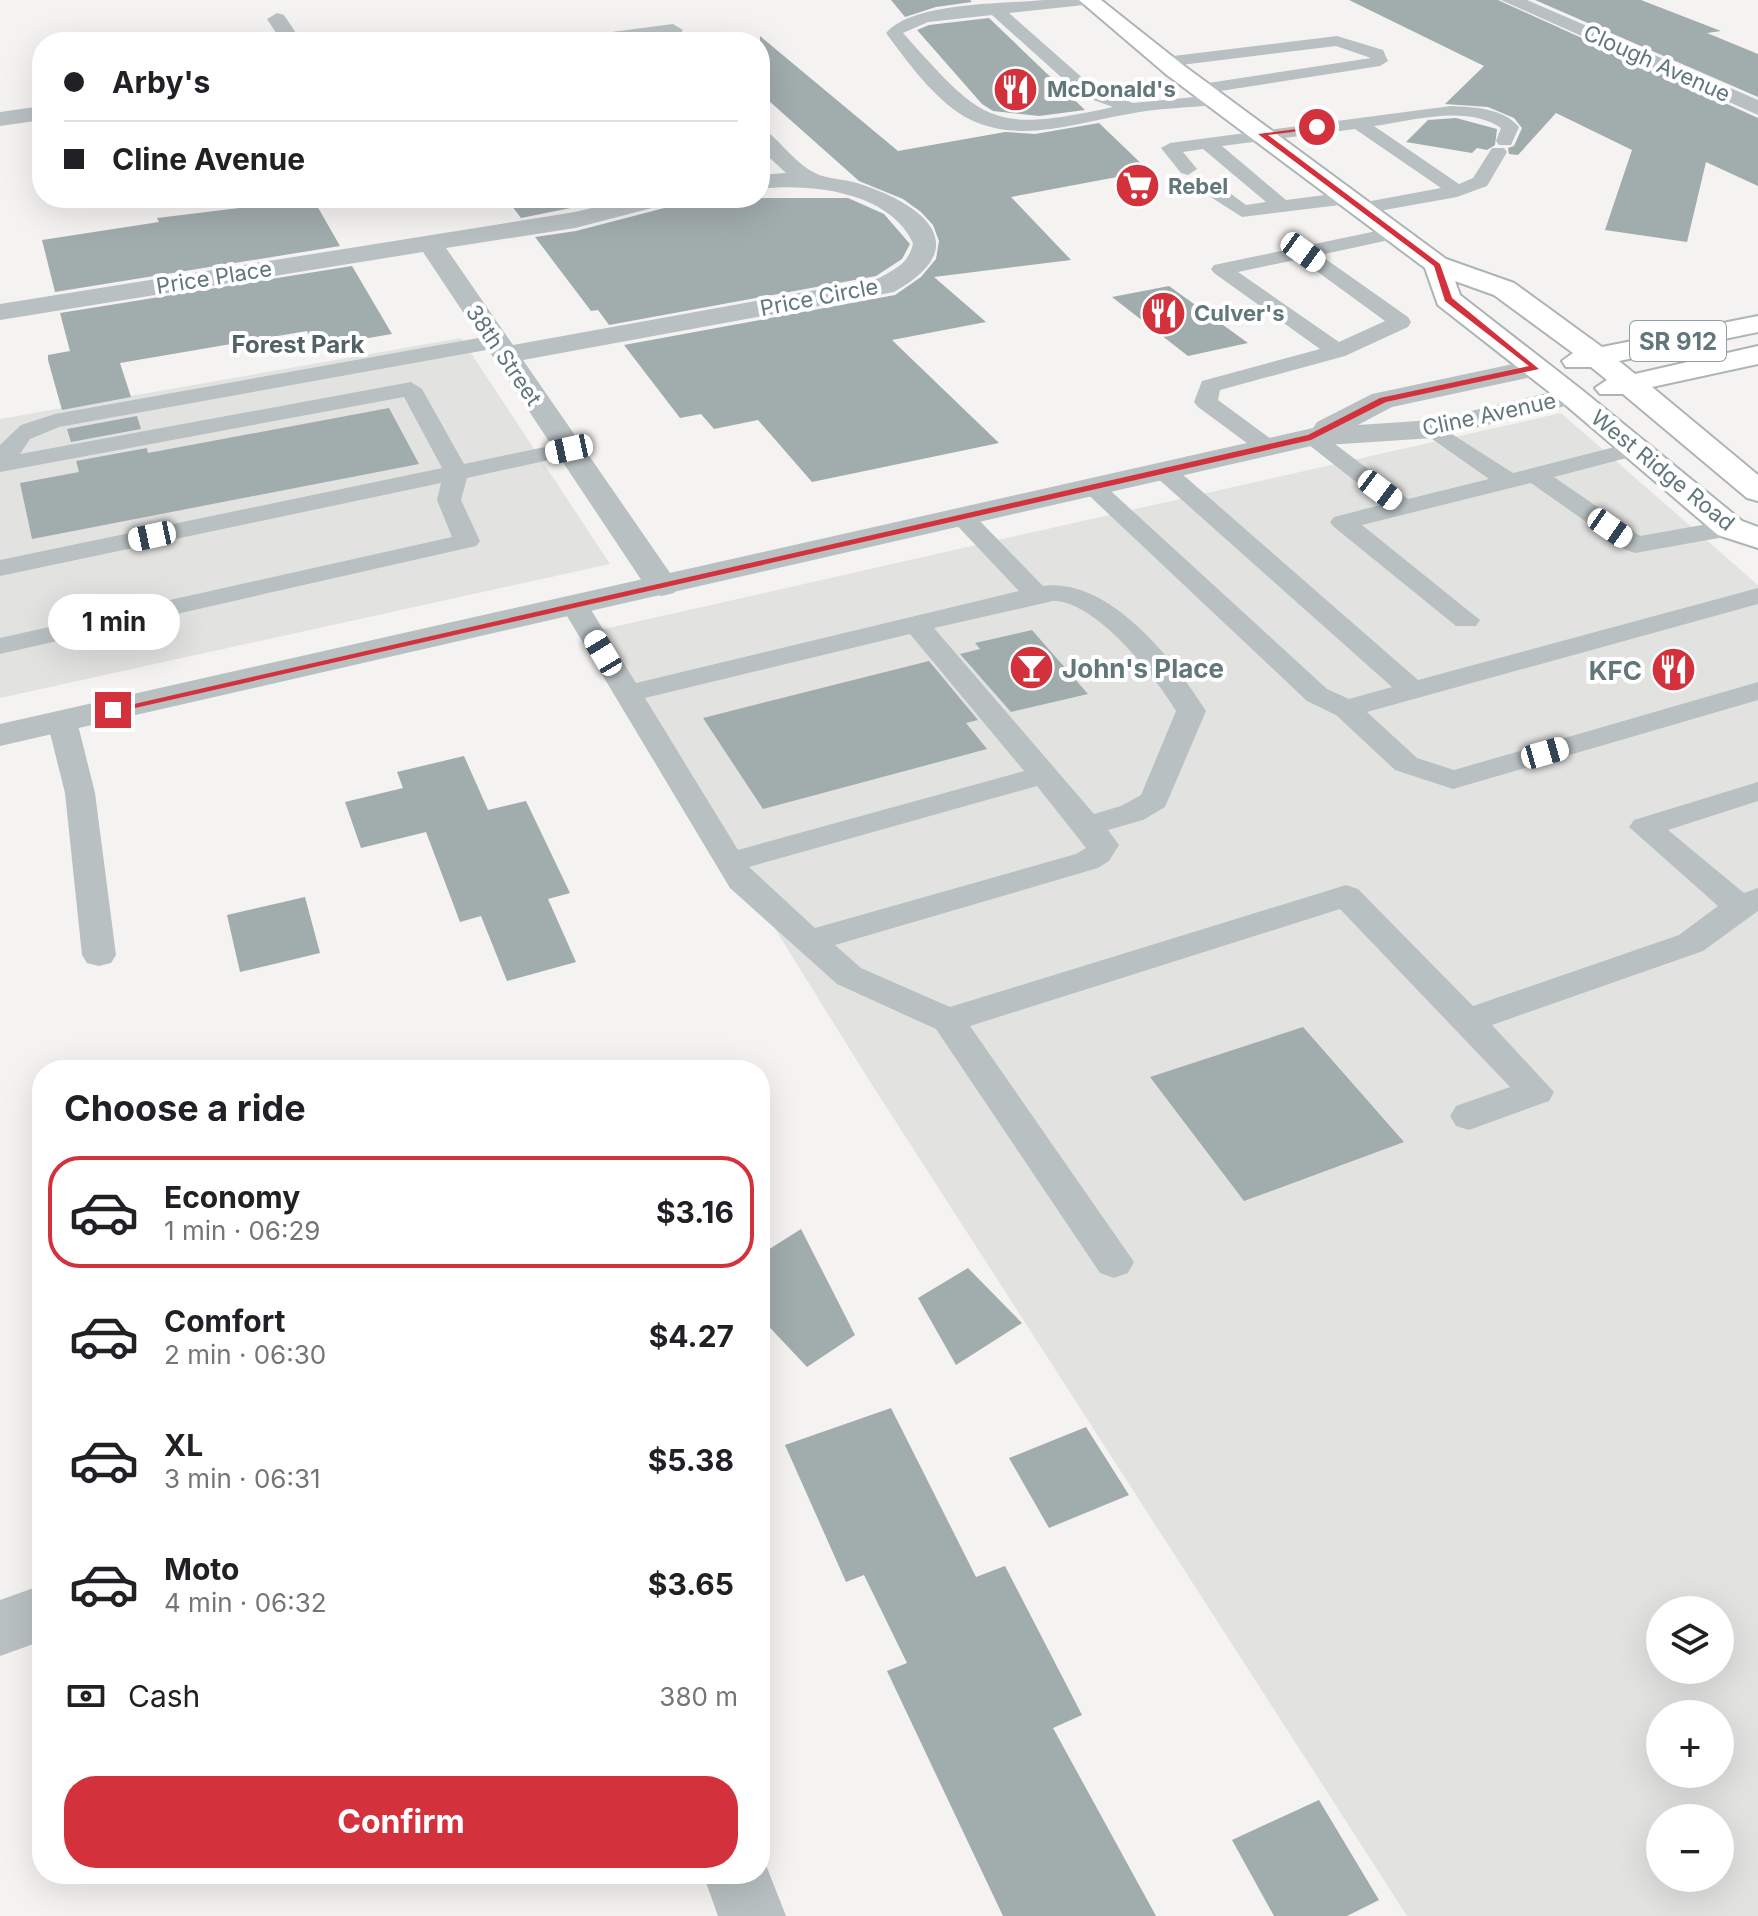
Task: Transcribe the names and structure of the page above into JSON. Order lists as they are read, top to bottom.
{
  "streets": {
    "main road": ["SR 912", "Cline Avenue", "West Ridge Road"],
    "street": [
      "Clough Avenue",
      "Price Place",
      "Price Circle",
      "38th Street"
    ]
  },
  "crossings": [
    ["Price Place", "38th Street"],
    ["Price Circle", "38th Street"],
    ["38th Street", "Cline Avenue"],
    ["Cline Avenue", "West Ridge Road"]
  ],
  "districts": ["Forest Park"],
  "places": {
    "restaurant": ["McDonald's", "Culver's", "KFC"],
    "supermarket": ["Rebel"],
    "bar": ["John's Place"]
  },
  "page": {
    "banner": ["Arby's", "Cline Avenue"],
    "bubble": "1 min",
    "heading": "Choose a ride",
    "list": [
      {
        "name": "Economy",
        "note": "1 min · 06:29",
        "value": "$3.16"
      },
      {
        "name": "Comfort",
        "note": "2 min · 06:30",
        "value": "$4.27"
      },
      {
        "name": "XL",
        "note": "3 min · 06:31",
        "value": "$5.38"
      },
      {
        "name": "Moto",
        "note": "4 min · 06:32",
        "value": "$3.65"
      }
    ],
    "map_buttons": ["+", "−"],
    "pay": ["Cash", "380 m"],
    "buttons": "Confirm"
  }
}
